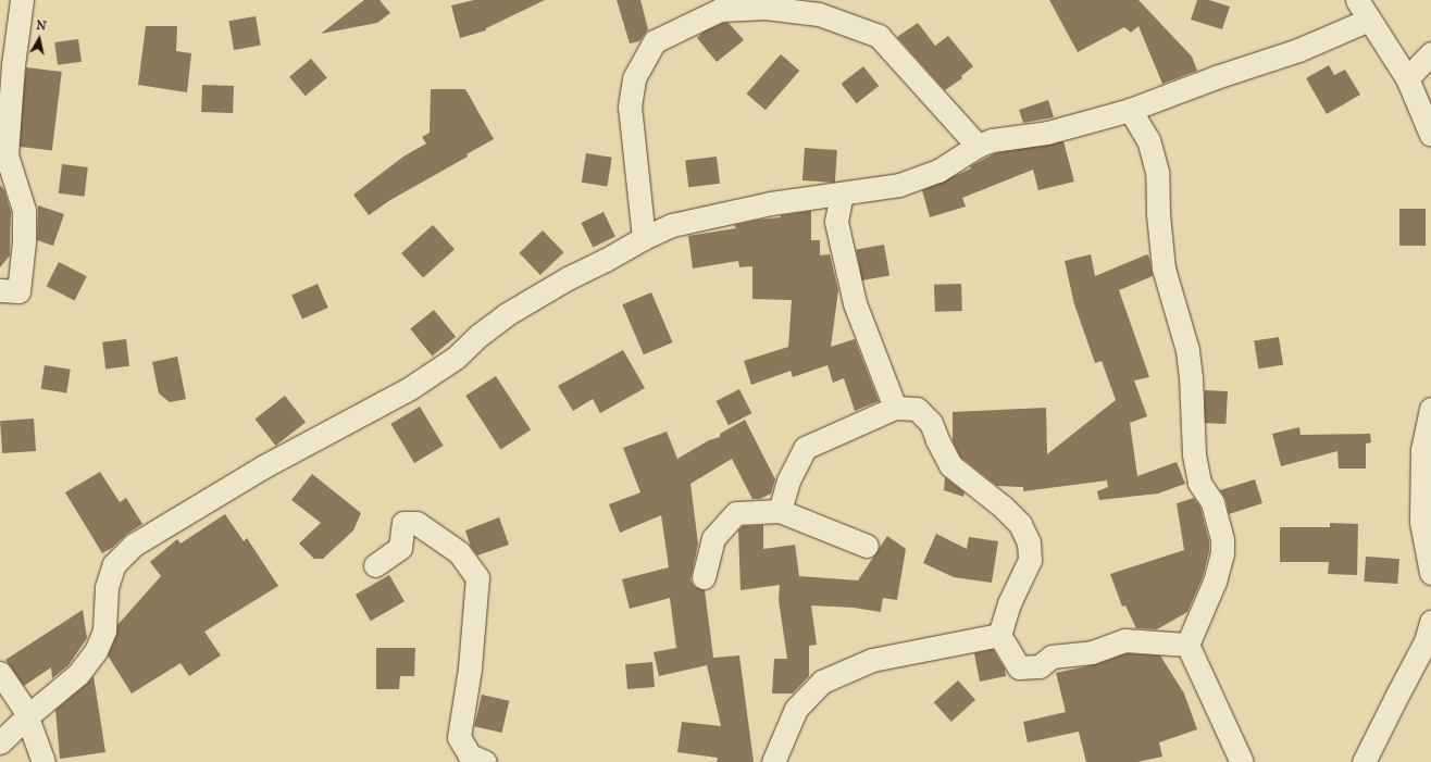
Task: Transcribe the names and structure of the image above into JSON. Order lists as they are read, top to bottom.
{
  "north": "top"
}
